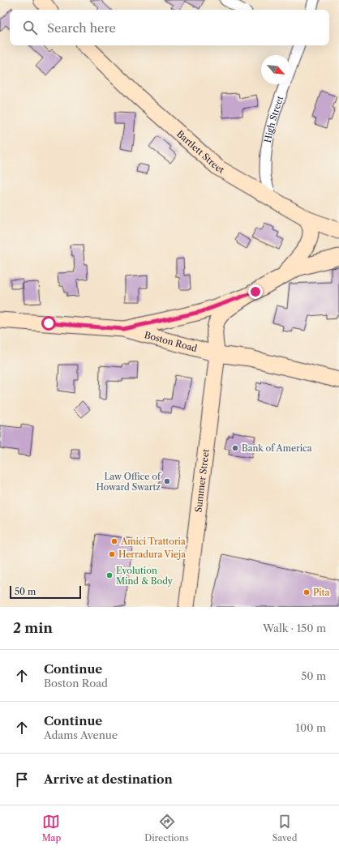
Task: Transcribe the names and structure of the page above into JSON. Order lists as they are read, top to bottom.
{
  "streets": {
    "main road": ["Bartlett Street", "Boston Road", "Summer Street"],
    "street": ["High Street"]
  },
  "crossings": [
    ["High Street", "Bartlett Street"],
    ["Boston Road", "Summer Street"]
  ],
  "places": [
    "Bank of America",
    "Law Office of Howard Swartz",
    "Amici Trattoria",
    "Herradura Vieja",
    "Evolution Mind & Body",
    "Pita"
  ],
  "scale_bar": "50 m",
  "north": "bottom right",
  "page": {
    "search": "Search here",
    "scale": "50 m",
    "heading": ["2 min", "Walk · 150 m"],
    "list": [
      ["Continue", "Boston Road", "50 m"],
      ["Continue", "Adams Avenue", "100 m"],
      "Arrive at destination"
    ],
    "nav": ["Map", "Directions", "Saved"]
  }
}
